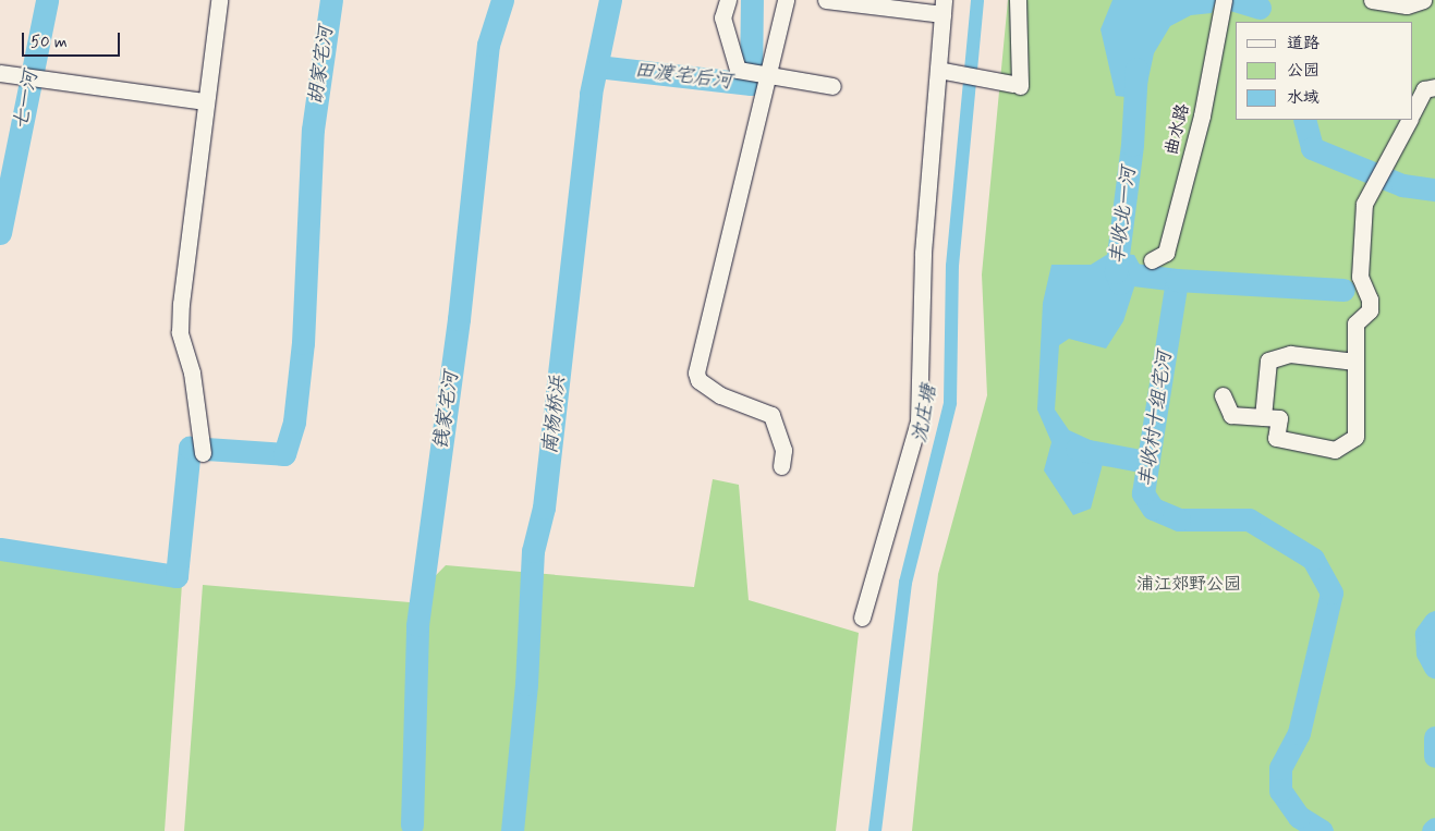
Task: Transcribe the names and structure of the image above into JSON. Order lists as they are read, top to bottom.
{
  "streets": {
    "street": ["曲水路"]
  },
  "water": [
    "胡家宅河",
    "田渡宅后河",
    "七一河",
    "丰收北一河",
    "钱家宅河",
    "沈庄塘",
    "南杨桥浜",
    "丰收村十组宅河"
  ],
  "parks": ["浦江郊野公园"],
  "legend": ["道路", "公园", "水域"],
  "scale_bar": "50 m"
}
